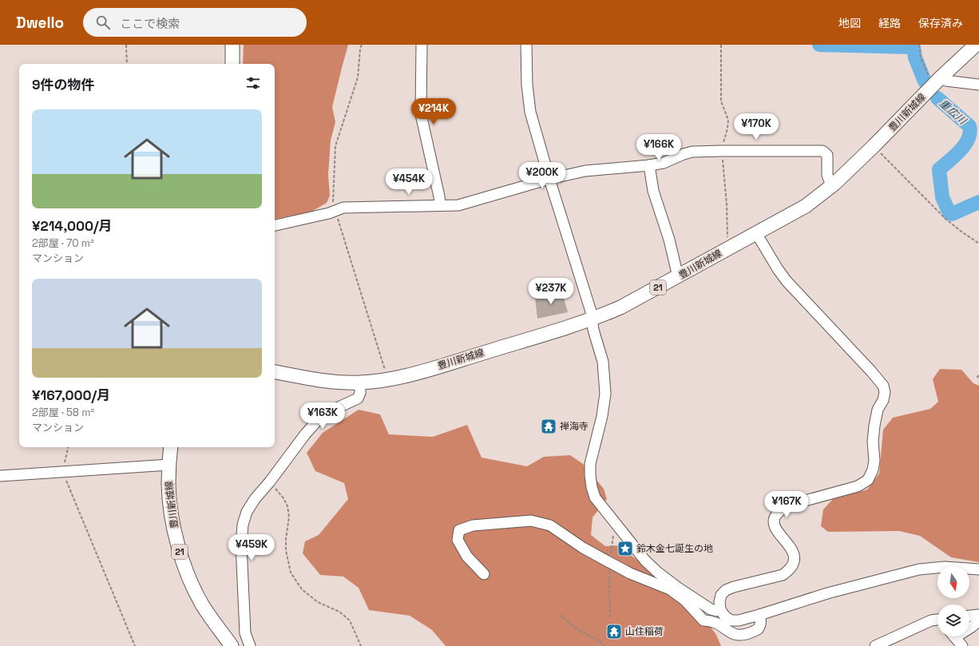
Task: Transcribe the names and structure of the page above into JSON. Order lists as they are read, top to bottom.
{
  "streets": {
    "main road": ["豊川新城線", "21"]
  },
  "water": ["重広川"],
  "places": {
    "temple": ["禅海寺", "山住稲荷"],
    "place": ["鈴木金七誕生の地"]
  },
  "north": "bottom",
  "page": {
    "header": "Dwello",
    "search": "ここで検索",
    "nav": ["地図", "経路", "保存済み"],
    "heading": "9件の物件",
    "price": [
      "¥214K",
      "¥170K",
      "¥166K",
      "¥200K",
      "¥454K",
      "¥237K",
      "¥163K",
      "¥167K",
      "¥459K"
    ],
    "list": [
      {
        "name": "¥214,000/月",
        "note": "2部屋 · 70 m² · マンション"
      },
      {
        "name": "¥167,000/月",
        "note": "2部屋 · 58 m² · マンション"
      }
    ]
  }
}
